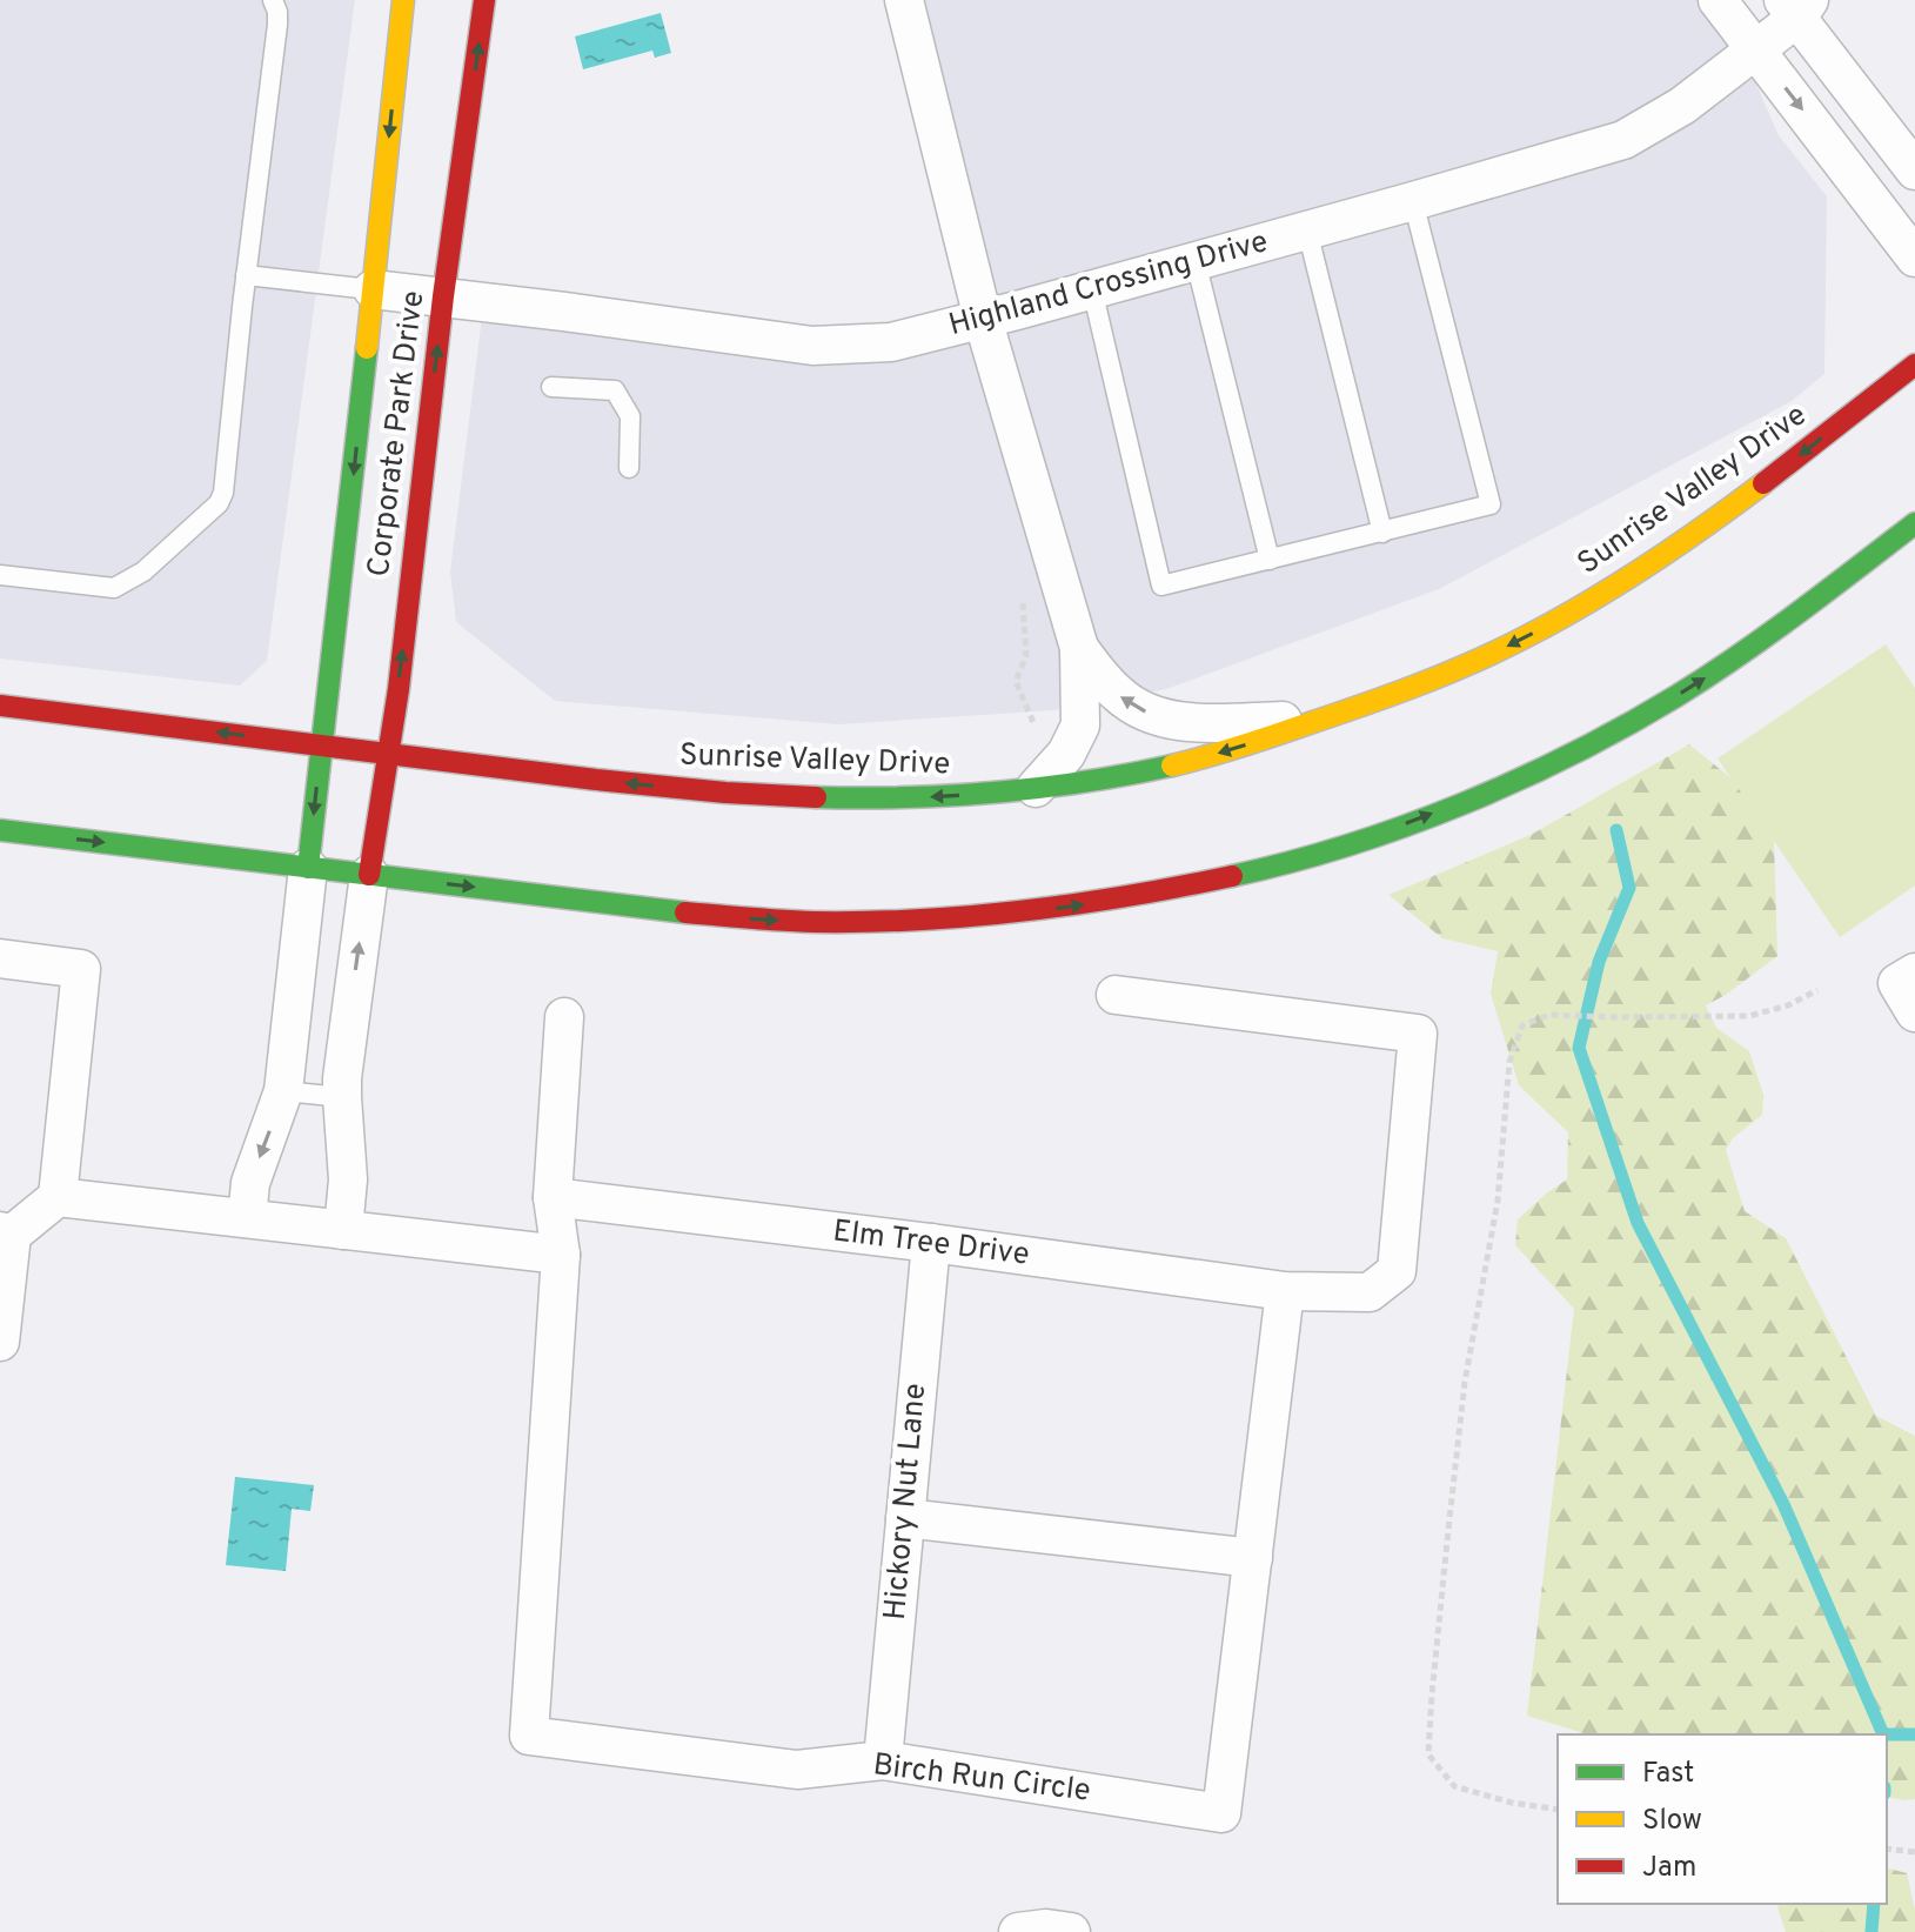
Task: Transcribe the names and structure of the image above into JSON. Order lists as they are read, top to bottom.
{
  "streets": {
    "main road": ["Corporate Park Drive", "Sunrise Valley Drive"],
    "street": [
      "Highland Crossing Drive",
      "Elm Tree Drive",
      "Hickory Nut Lane",
      "Birch Run Circle"
    ]
  },
  "crossings": [
    ["Highland Crossing Drive", "Corporate Park Drive"],
    ["Corporate Park Drive", "Sunrise Valley Drive"],
    ["Elm Tree Drive", "Hickory Nut Lane"],
    ["Elm Tree Drive", "Birch Run Circle"],
    ["Hickory Nut Lane", "Birch Run Circle"]
  ],
  "legend": ["Fast", "Slow", "Jam"]
}
